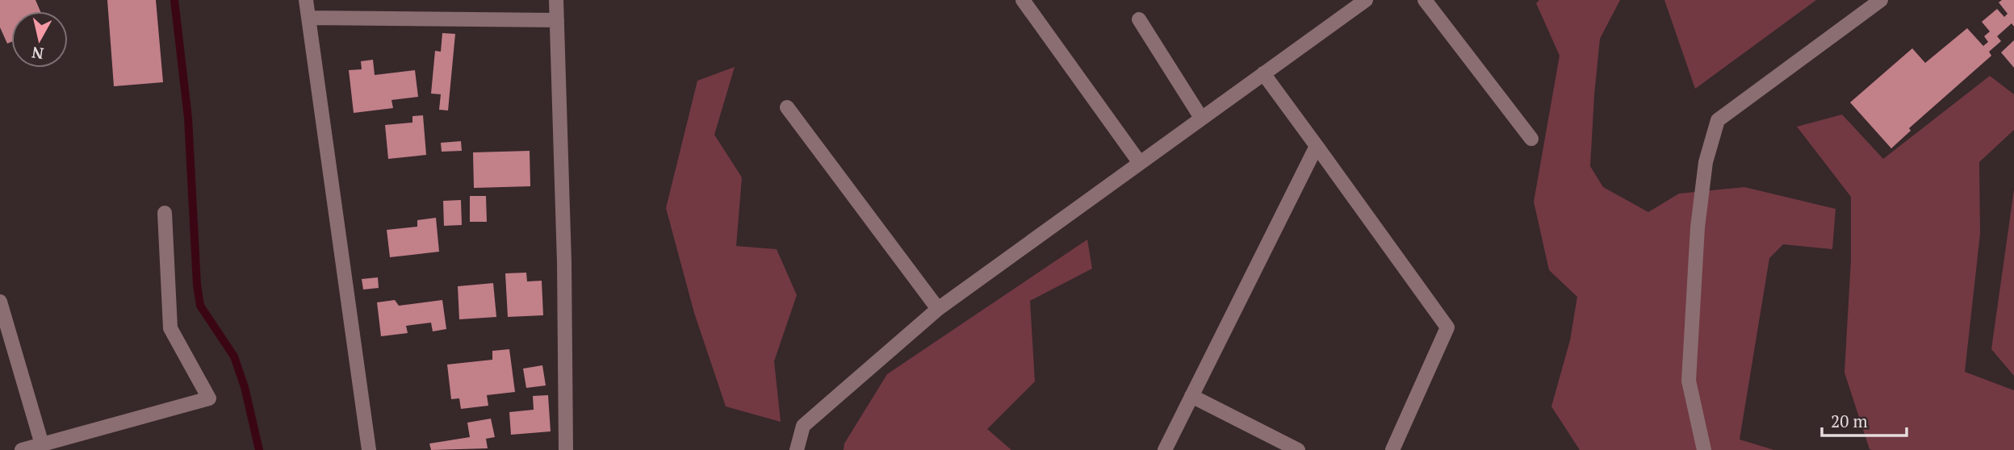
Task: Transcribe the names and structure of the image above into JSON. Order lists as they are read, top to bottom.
{
  "scale_bar": "20 m",
  "north": "bottom"
}
